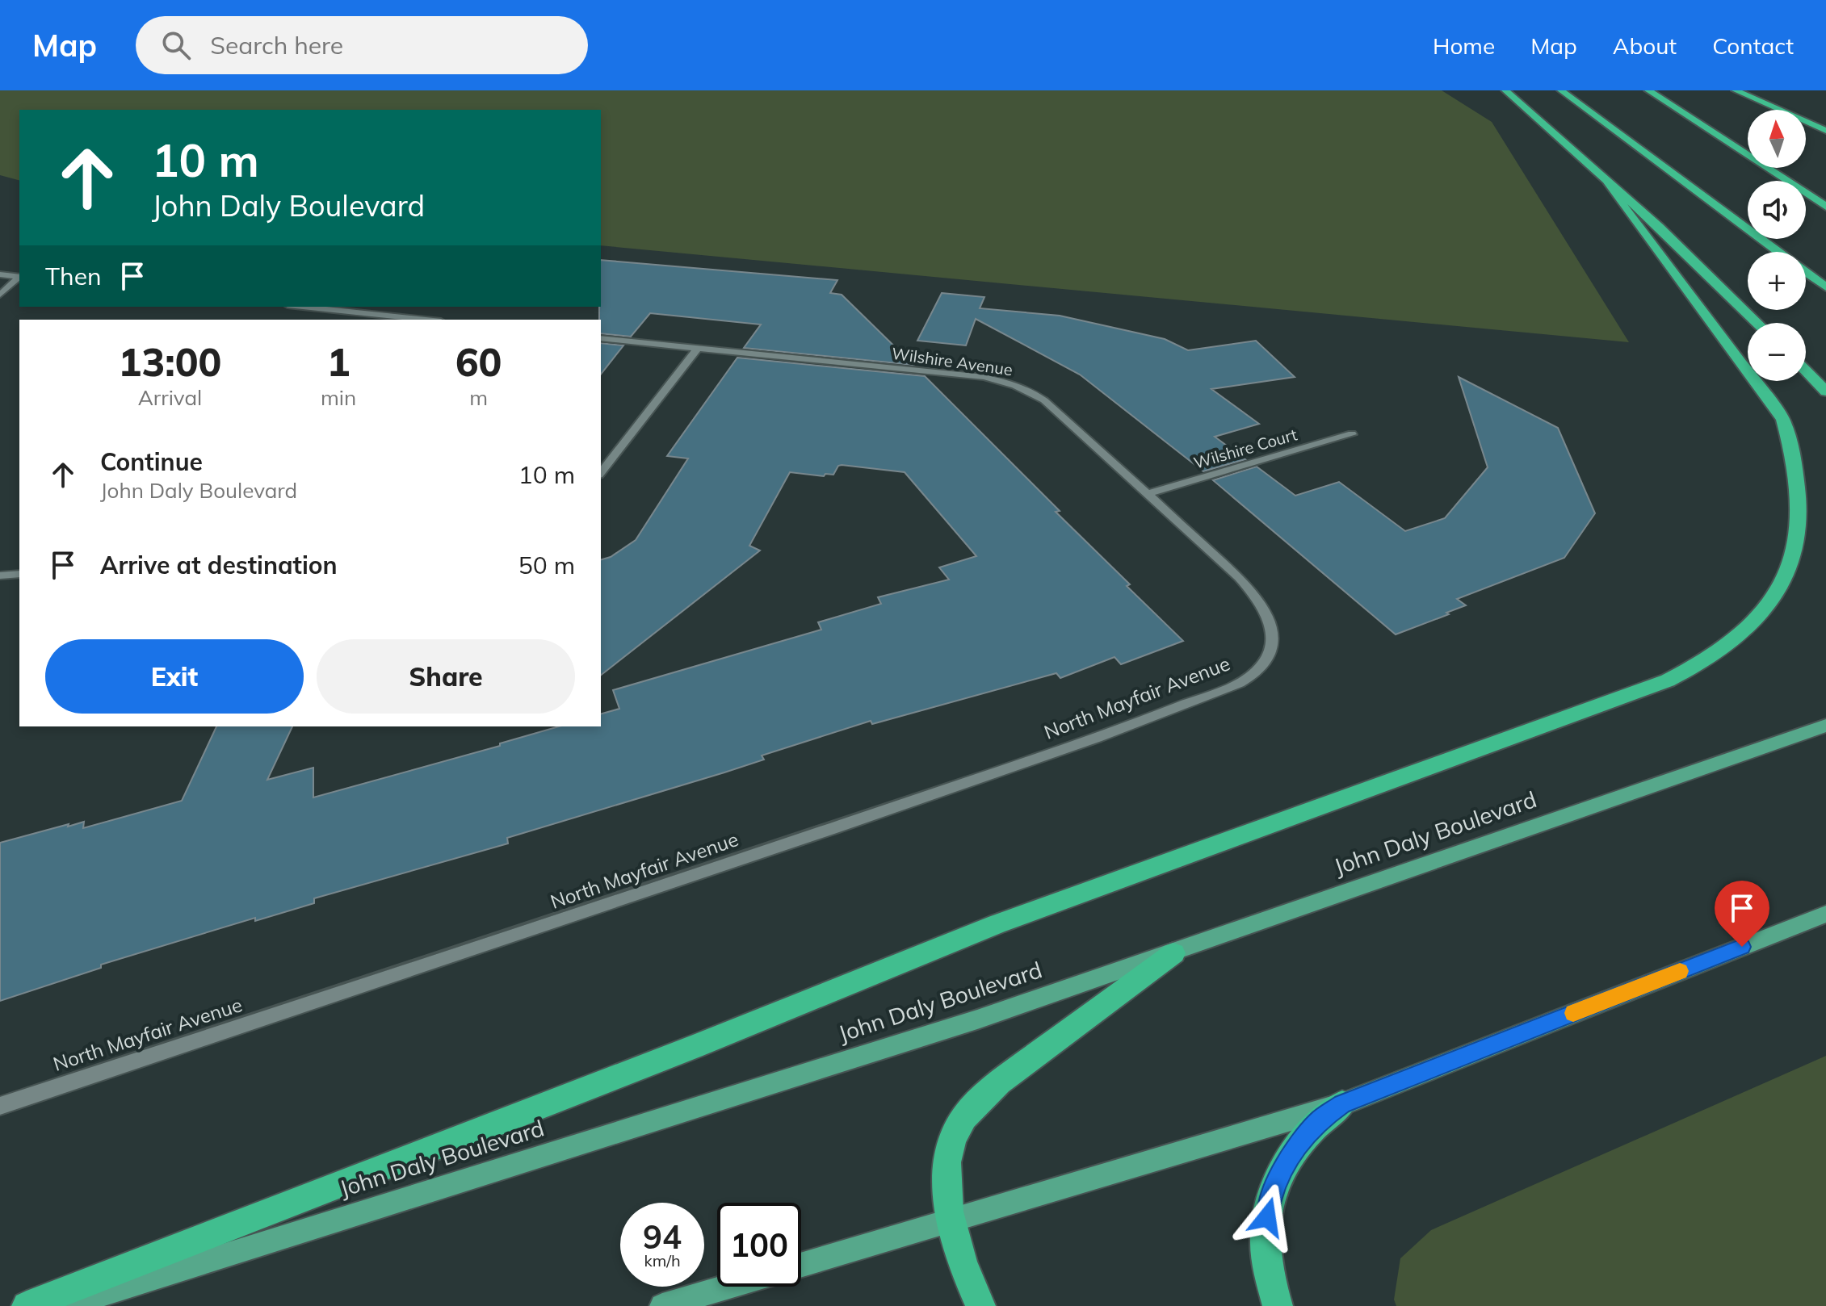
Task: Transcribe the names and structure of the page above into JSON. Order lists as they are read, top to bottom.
{
  "streets": {
    "main road": ["John Daly Boulevard"],
    "street": ["Wilshire Avenue", "Wilshire Court", "North Mayfair Avenue"]
  },
  "crossings": [
    ["Wilshire Avenue", "Wilshire Court"],
    ["Wilshire Avenue", "North Mayfair Avenue"]
  ],
  "north": "top",
  "page": {
    "header": "Map",
    "search": "Search here",
    "nav": [
      "Home",
      "Map",
      "About",
      "Contact"
    ],
    "map_buttons": ["+", "−"],
    "turn": ["10 m", "John Daly Boulevard"],
    "then": "Then",
    "eta": [
      "13:00",
      "Arrival",
      "1",
      "min",
      "60",
      "m"
    ],
    "list": [
      {
        "name": "Continue",
        "note": "John Daly Boulevard",
        "value": "10 m"
      },
      {
        "name": "Arrive at destination",
        "value": "50 m"
      }
    ],
    "buttons": ["Exit", "Share"],
    "speed": "94 km/h",
    "limit": "100"
  }
}
